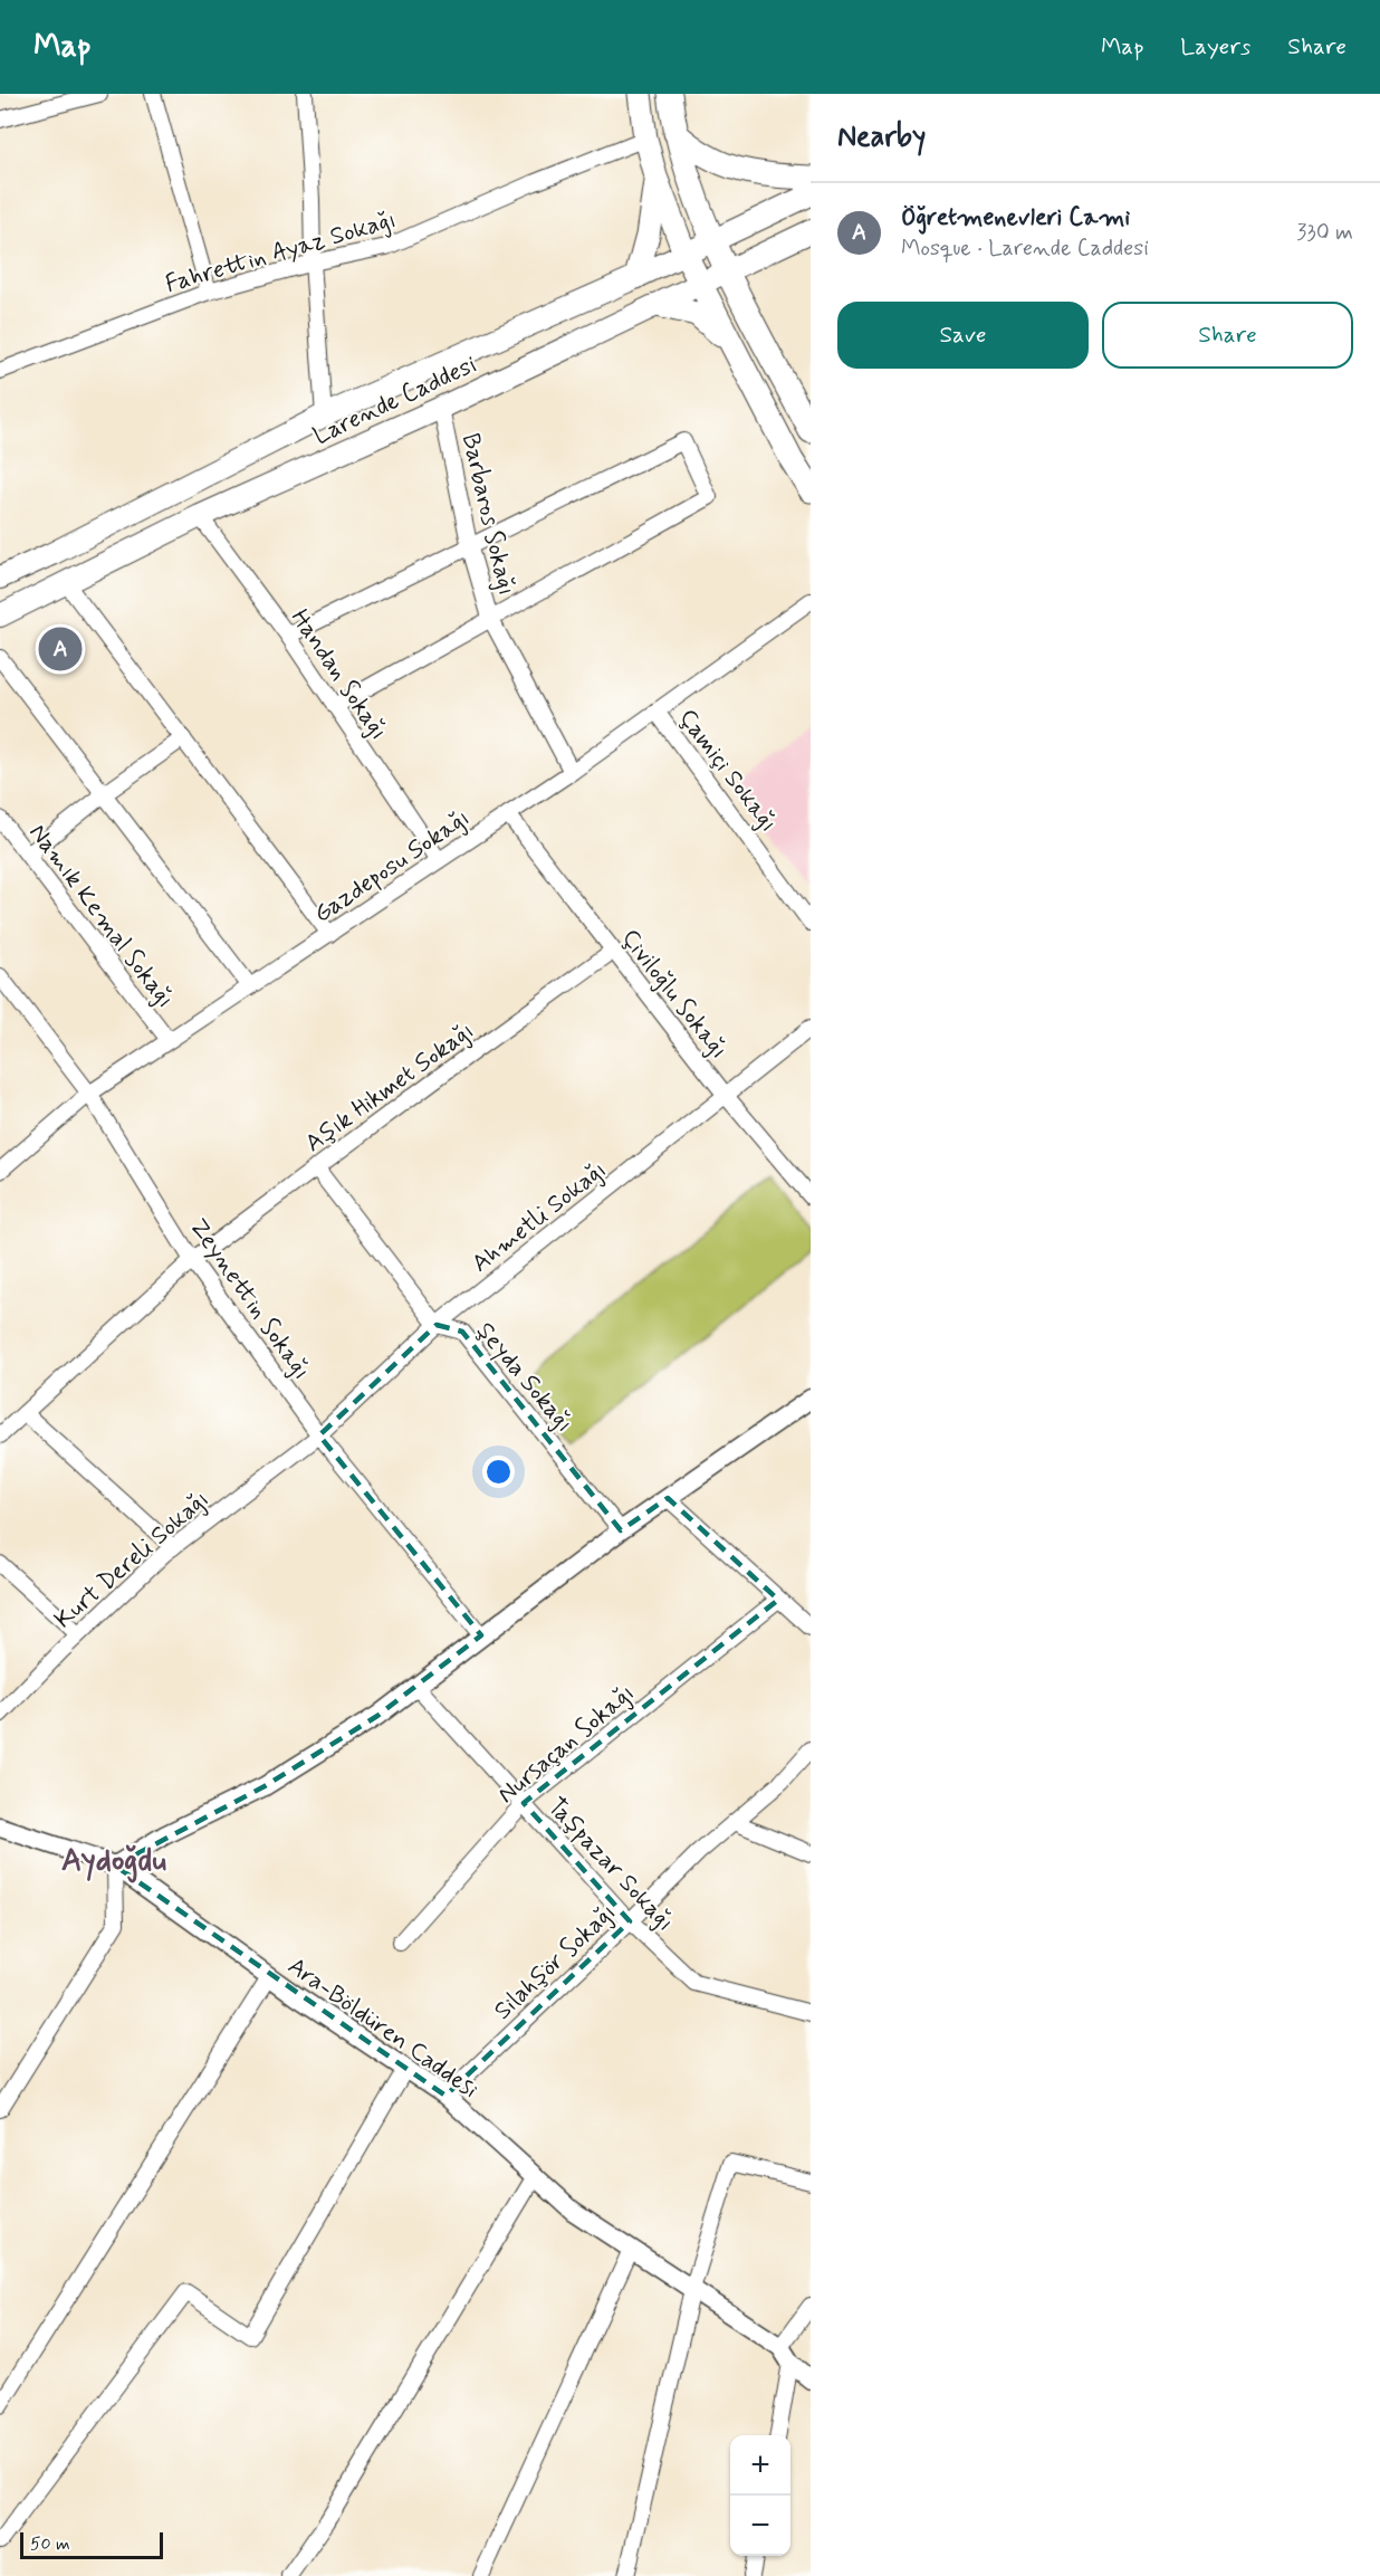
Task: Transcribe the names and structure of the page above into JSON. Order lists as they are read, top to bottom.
{
  "streets": {
    "main road": ["Larende Caddesi"],
    "street": [
      "Fahrettin Ayaz Sokağı",
      "Barbaros Sokağı",
      "Handan Sokağı",
      "Çamiçi Sokağı",
      "Gazdeposu Sokağı",
      "Namık Kemal Sokağı",
      "Çiviloğlu Sokağı",
      "Aşık Hikmet Sokağı",
      "Ahmetli Sokağı",
      "Zeynettin Sokağı",
      "Şeyda Sokağı",
      "Kurt Dereli Sokağı",
      "Nursaçan Sokağı",
      "Taşpazar Sokağı",
      "Silahşör Sokağı",
      "Ara-Böldüren Caddesi"
    ]
  },
  "crossings": [
    ["Larende Caddesi", "Barbaros Sokağı"],
    ["Larende Caddesi", "Handan Sokağı"],
    ["Barbaros Sokağı", "Gazdeposu Sokağı"],
    ["Handan Sokağı", "Gazdeposu Sokağı"],
    ["Çamiçi Sokağı", "Gazdeposu Sokağı"],
    ["Gazdeposu Sokağı", "Namık Kemal Sokağı"],
    ["Gazdeposu Sokağı", "Çiviloğlu Sokağı"],
    ["Gazdeposu Sokağı", "Zeynettin Sokağı"],
    ["Çiviloğlu Sokağı", "Aşık Hikmet Sokağı"],
    ["Çiviloğlu Sokağı", "Ahmetli Sokağı"],
    ["Aşık Hikmet Sokağı", "Zeynettin Sokağı"],
    ["Aşık Hikmet Sokağı", "Şeyda Sokağı"],
    ["Ahmetli Sokağı", "Zeynettin Sokağı"],
    ["Ahmetli Sokağı", "Şeyda Sokağı"],
    ["Ahmetli Sokağı", "Kurt Dereli Sokağı"],
    ["Nursaçan Sokağı", "Taşpazar Sokağı"],
    ["Taşpazar Sokağı", "Silahşör Sokağı"],
    ["Silahşör Sokağı", "Ara-Böldüren Caddesi"]
  ],
  "districts": ["Aydoğdu"],
  "scale_bar": "50 m",
  "page": {
    "header": "Map",
    "nav": ["Map", "Layers", "Share"],
    "heading": "Nearby",
    "list": [
      {
        "mark": "A",
        "name": "Öğretmenevleri Cami",
        "note": "Mosque · Larende Caddesi",
        "value": "330 m"
      }
    ],
    "buttons": ["Save", "Share"],
    "pins": "A",
    "map_buttons": ["+", "−"],
    "scale": "50 m"
  }
}
